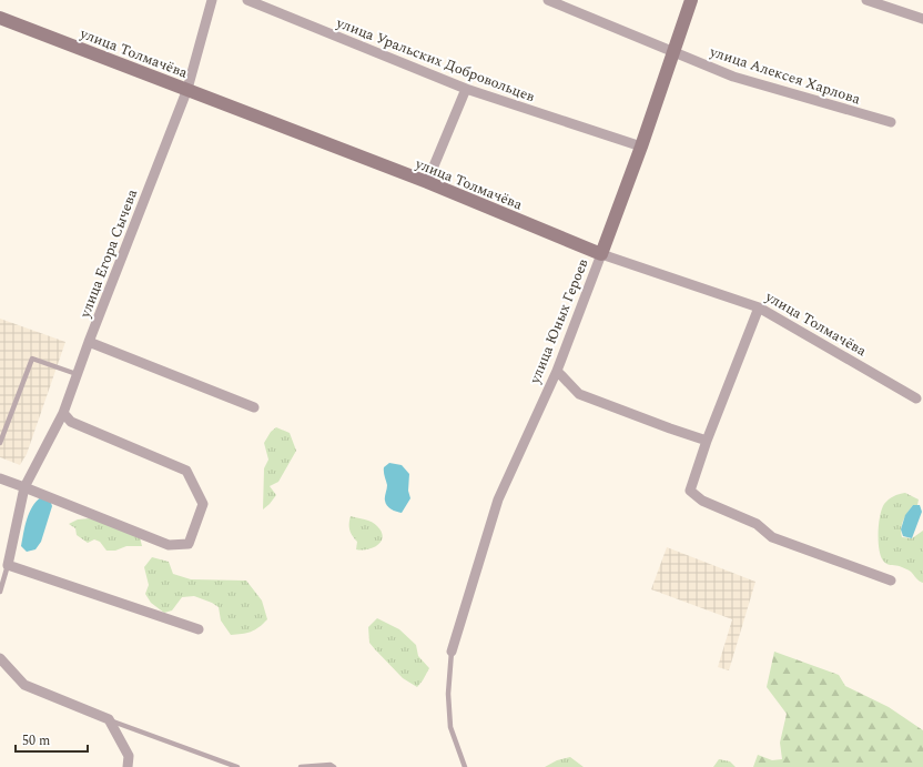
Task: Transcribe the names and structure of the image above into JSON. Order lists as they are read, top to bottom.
{
  "streets": {
    "street": [
      "улица Толмачёва",
      "улица Уральских Добровольцев",
      "улица Алексея Харлова",
      "улица Егора Сычева",
      "улица Юных Героев"
    ]
  },
  "crossings": [
    ["улица Толмачёва", "улица Егора Сычева"],
    ["улица Толмачёва", "улица Юных Героев"],
    ["улица Уральских Добровольцев", "улица Юных Героев"],
    ["улица Алексея Харлова", "улица Юных Героев"]
  ],
  "scale_bar": "50 m"
}
